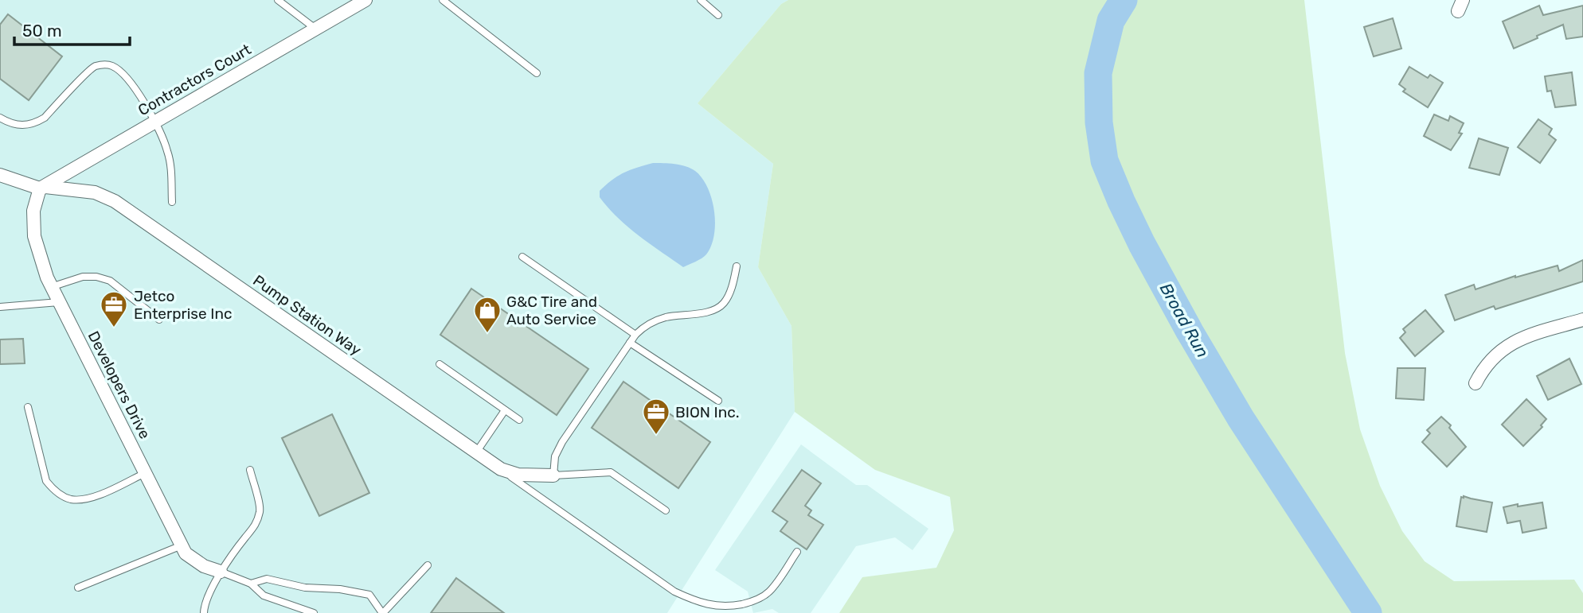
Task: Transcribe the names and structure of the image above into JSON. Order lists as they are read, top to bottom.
{
  "streets": {
    "street": ["Contractors Court", "Pump Station Way", "Developers Drive"]
  },
  "crossings": [
    ["Contractors Court", "Pump Station Way"],
    ["Contractors Court", "Developers Drive"],
    ["Pump Station Way", "Developers Drive"]
  ],
  "water": ["Broad Run"],
  "places": {
    "office": ["Jetco Enterprise Inc", "BION Inc."],
    "shop": ["G&C Tire and Auto Service"]
  },
  "scale_bar": "50 m"
}
